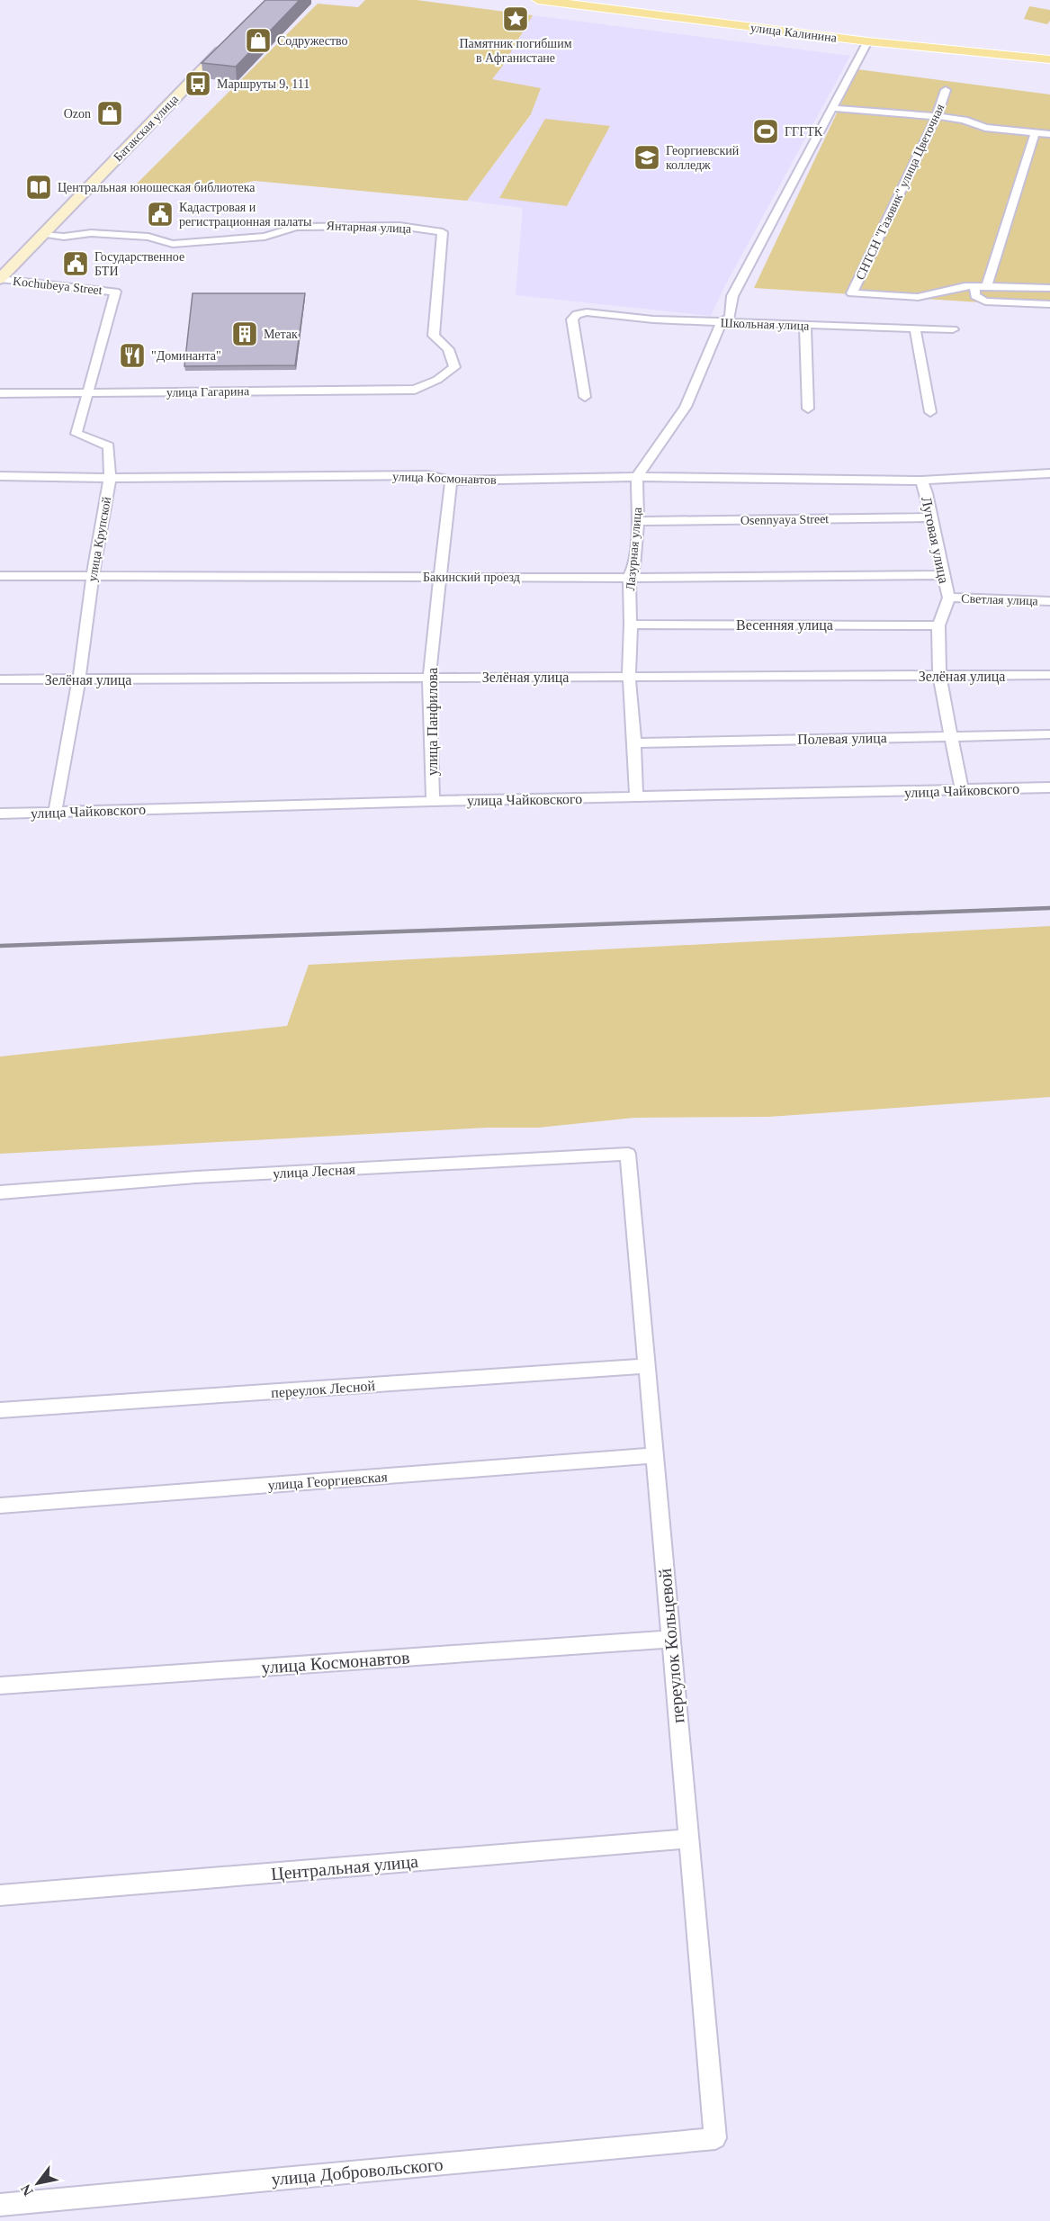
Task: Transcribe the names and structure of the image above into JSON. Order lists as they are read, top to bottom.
{
  "streets": {
    "main road": ["улица Калинина", "Батакская улица"],
    "street": [
      "СНТСН \"Газовик\" улица Цветочная",
      "Янтарная улица",
      "Kochubeya Street",
      "Школьная улица",
      "улица Гагарина",
      "улица Космонавтов",
      "Osennyaya Street",
      "улица Крупской",
      "Луговая улица",
      "Лазурная улица",
      "Бакинский проезд",
      "Светлая улица",
      "Весенняя улица",
      "Зелёная улица",
      "улица Панфилова",
      "Полевая улица",
      "улица Чайковского",
      "улица Лесная",
      "переулок Лесной",
      "улица Георгиевская",
      "переулок Кольцевой",
      "Центральная улица",
      "улица Добровольского"
    ]
  },
  "crossings": [
    ["Батакская улица", "Янтарная улица"],
    ["Батакская улица", "Kochubeya Street"],
    ["Янтарная улица", "улица Гагарина"],
    ["Kochubeya Street", "улица Крупской"],
    ["улица Гагарина", "улица Крупской"],
    ["улица Космонавтов", "улица Крупской"],
    ["улица Космонавтов", "Луговая улица"],
    ["улица Космонавтов", "Лазурная улица"],
    ["улица Космонавтов", "улица Панфилова"],
    ["улица Космонавтов", "переулок Кольцевой"],
    ["Osennyaya Street", "Луговая улица"],
    ["Osennyaya Street", "Лазурная улица"],
    ["улица Крупской", "Бакинский проезд"],
    ["улица Крупской", "Зелёная улица"],
    ["улица Крупской", "улица Чайковского"],
    ["Луговая улица", "Бакинский проезд"],
    ["Луговая улица", "Светлая улица"],
    ["Луговая улица", "Весенняя улица"],
    ["Луговая улица", "Зелёная улица"],
    ["Луговая улица", "Полевая улица"],
    ["Луговая улица", "улица Чайковского"],
    ["Лазурная улица", "Бакинский проезд"],
    ["Лазурная улица", "Весенняя улица"],
    ["Лазурная улица", "Зелёная улица"],
    ["Лазурная улица", "Полевая улица"],
    ["Лазурная улица", "улица Чайковского"],
    ["Бакинский проезд", "улица Панфилова"],
    ["Зелёная улица", "улица Панфилова"],
    ["улица Панфилова", "улица Чайковского"],
    ["улица Лесная", "переулок Кольцевой"],
    ["переулок Лесной", "переулок Кольцевой"],
    ["улица Георгиевская", "переулок Кольцевой"],
    ["переулок Кольцевой", "Центральная улица"],
    ["переулок Кольцевой", "улица Добровольского"]
  ],
  "places": {
    "place": ["Памятник погибшим в Афганистане"],
    "shop": ["Содружество", "Ozon"],
    "bus stop": ["Маршруты 9, 111"],
    "sports": ["ГГГТК"],
    "school or university": ["Георгиевский колледж"],
    "library": ["Центральная юношеская библиотека"],
    "public building": ["Кадастровая и регистрационная палаты", "Государственное БТИ"],
    "building": ["Метак"],
    "restaurant": ["\"Доминанта\""]
  },
  "north": "bottom left"
}
